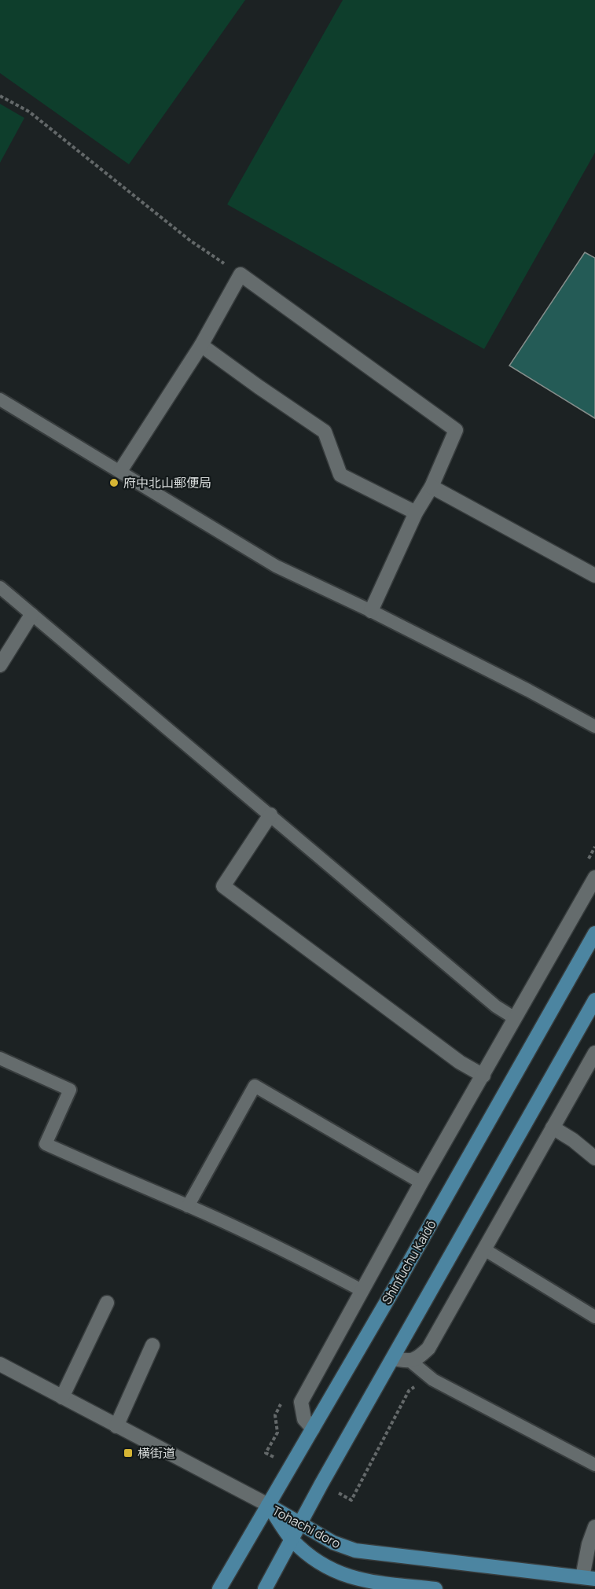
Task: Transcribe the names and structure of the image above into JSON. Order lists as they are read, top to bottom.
{
  "streets": {
    "main road": ["Shinfuchu Kaidō", "Tohachi doro"]
  },
  "crossings": [
    ["Shinfuchu Kaidō", "Tohachi doro"]
  ],
  "places": {
    "other": ["府中北山郵便局"],
    "transit": ["横街道"]
  }
}
